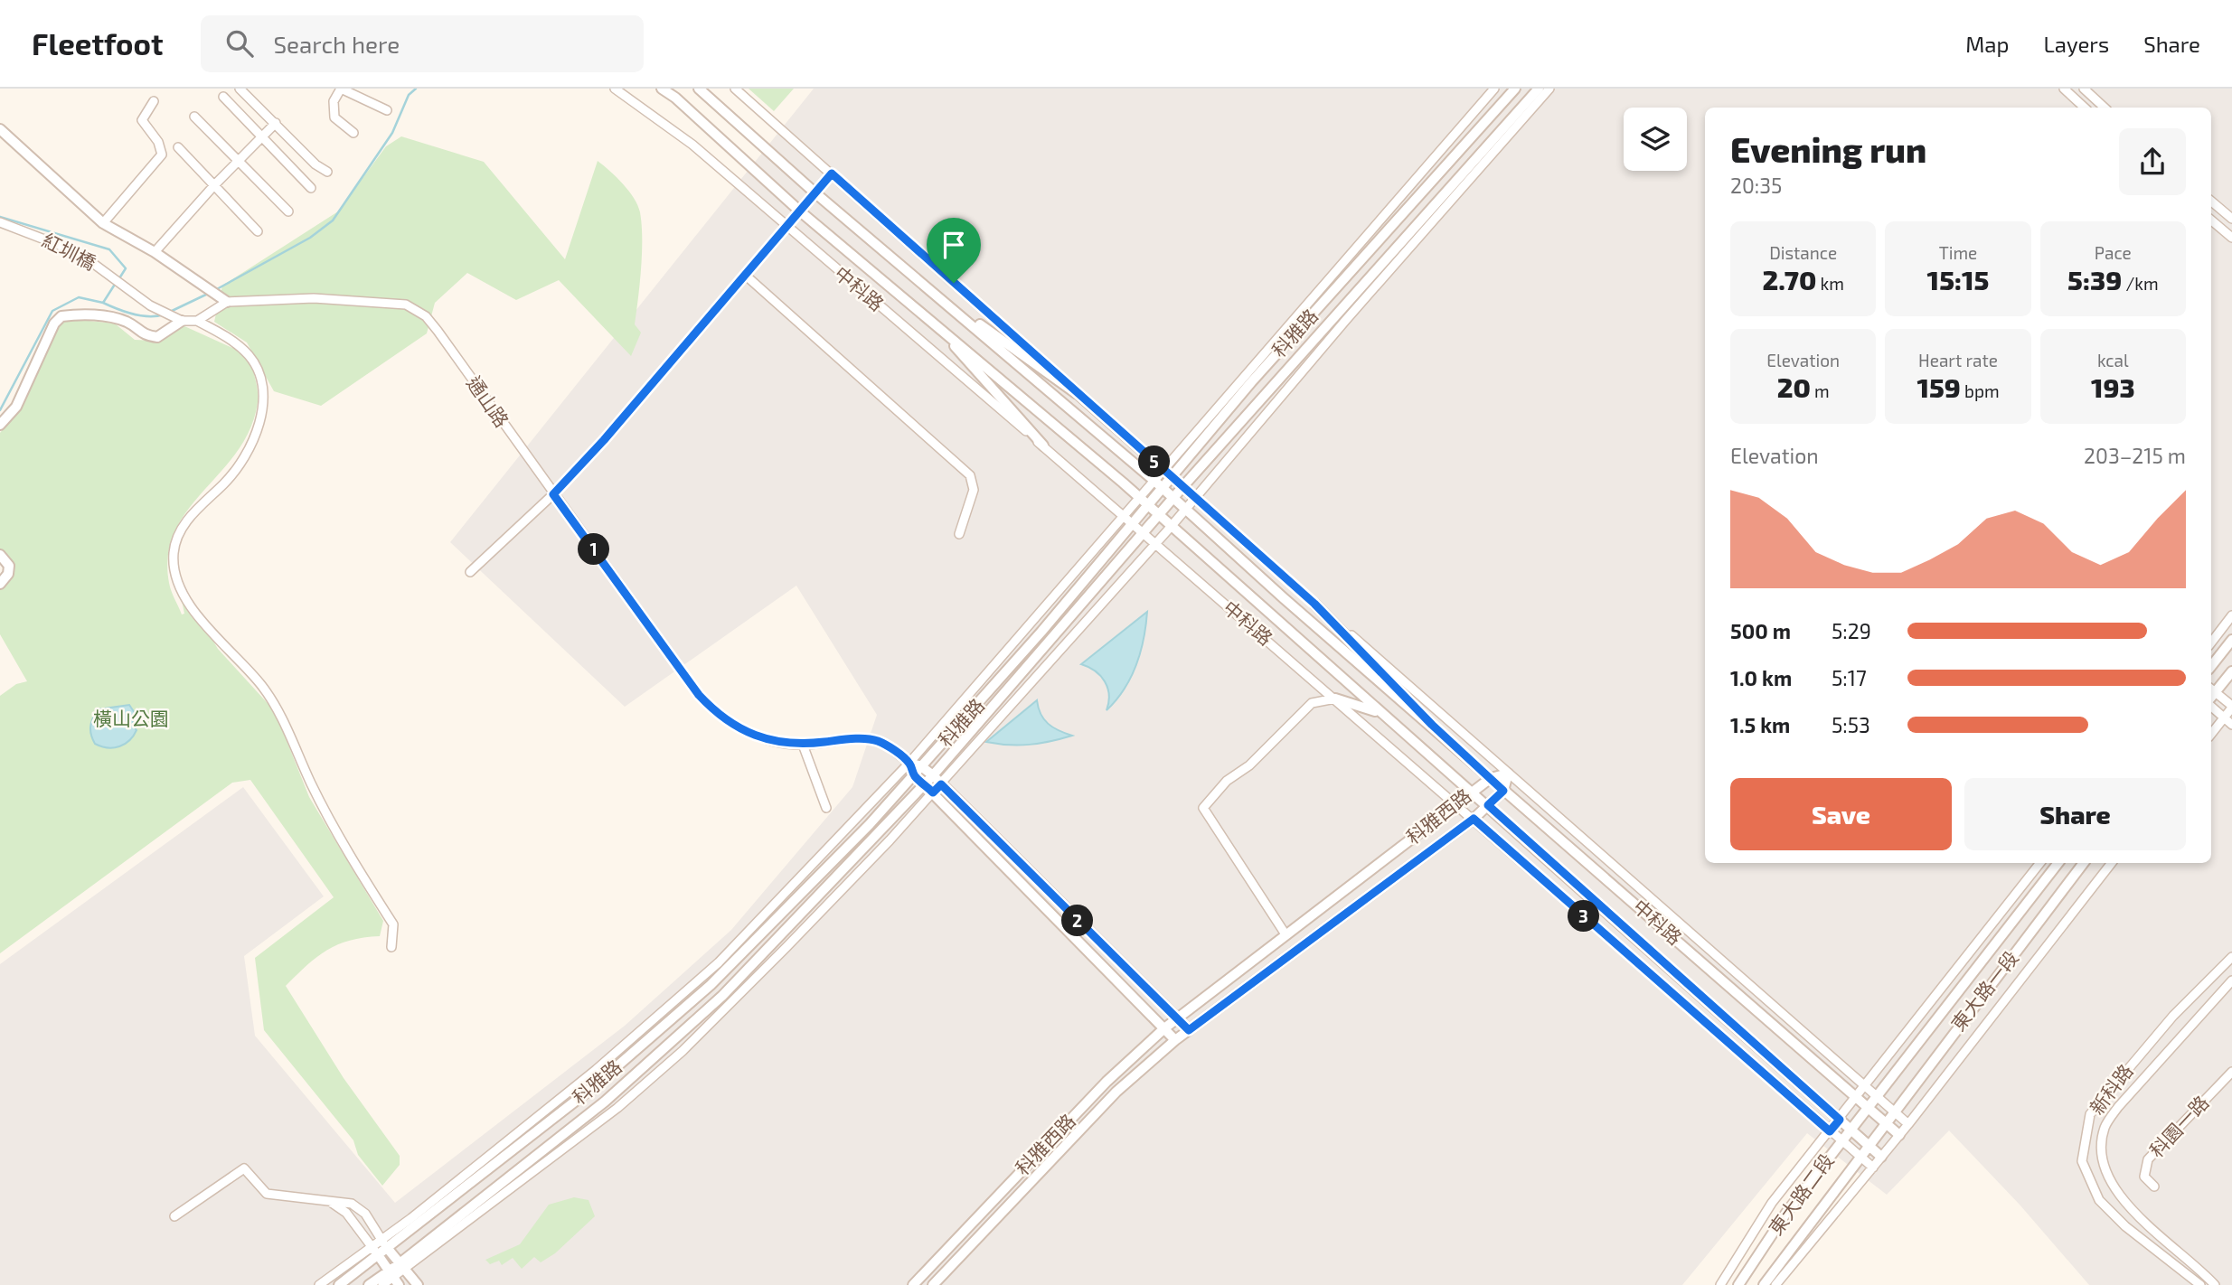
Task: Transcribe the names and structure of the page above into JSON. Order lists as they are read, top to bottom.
{
  "streets": {
    "street": [
      "紅圳橋",
      "中科路",
      "科雅路",
      "通山路",
      "科雅西路",
      "東大路一段",
      "新科路",
      "科園一路",
      "東大路二段"
    ]
  },
  "crossings": [
    ["中科路", "科雅路"],
    ["中科路", "科雅西路"],
    ["中科路", "東大路一段"],
    ["中科路", "東大路二段"],
    ["科雅路", "通山路"],
    ["東大路一段", "東大路二段"]
  ],
  "parks": ["橫山公園"],
  "page": {
    "header": "Fleetfoot",
    "search": "Search here",
    "nav": ["Map", "Layers", "Share"],
    "heading": ["Evening run", "20:35"],
    "stats": [
      ["Distance", "2.70 km"],
      ["Time", "15:15"],
      ["Pace", "5:39 /km"],
      ["Elevation", "20 m"],
      ["Heart rate", "159 bpm"],
      ["kcal", "193"]
    ],
    "chart": ["Elevation", "203–215 m"],
    "pins": [
      "5",
      "1",
      "3",
      "2"
    ],
    "list": [
      {
        "name": "500 m",
        "note": "5:29"
      },
      {
        "name": "1.0 km",
        "note": "5:17"
      },
      {
        "name": "1.5 km",
        "note": "5:53"
      }
    ],
    "buttons": ["Save", "Share"]
  }
}
